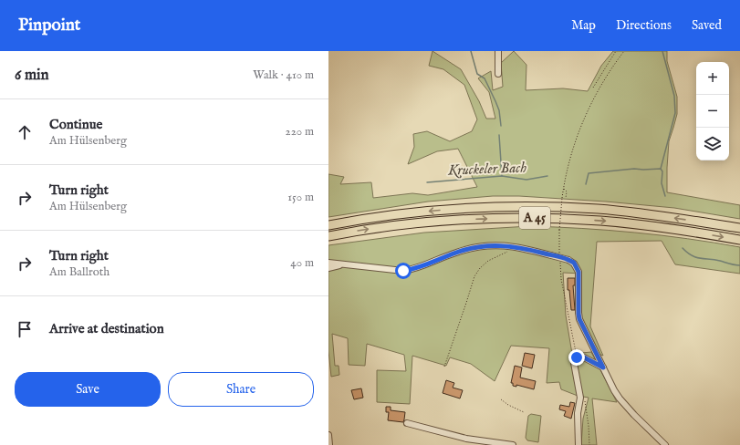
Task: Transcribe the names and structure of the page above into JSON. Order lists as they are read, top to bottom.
{
  "streets": {
    "highway": ["A 45"]
  },
  "water": ["Kruckeler Bach"],
  "page": {
    "header": "Pinpoint",
    "nav": ["Map", "Directions", "Saved"],
    "heading": ["6 min", "Walk · 410 m"],
    "map_buttons": ["+", "−"],
    "list": [
      ["Continue", "Am Hülsenberg", "220 m"],
      ["Turn right", "Am Hülsenberg", "150 m"],
      ["Turn right", "Am Ballroth", "40 m"],
      "Arrive at destination"
    ],
    "buttons": ["Save", "Share"]
  }
}
